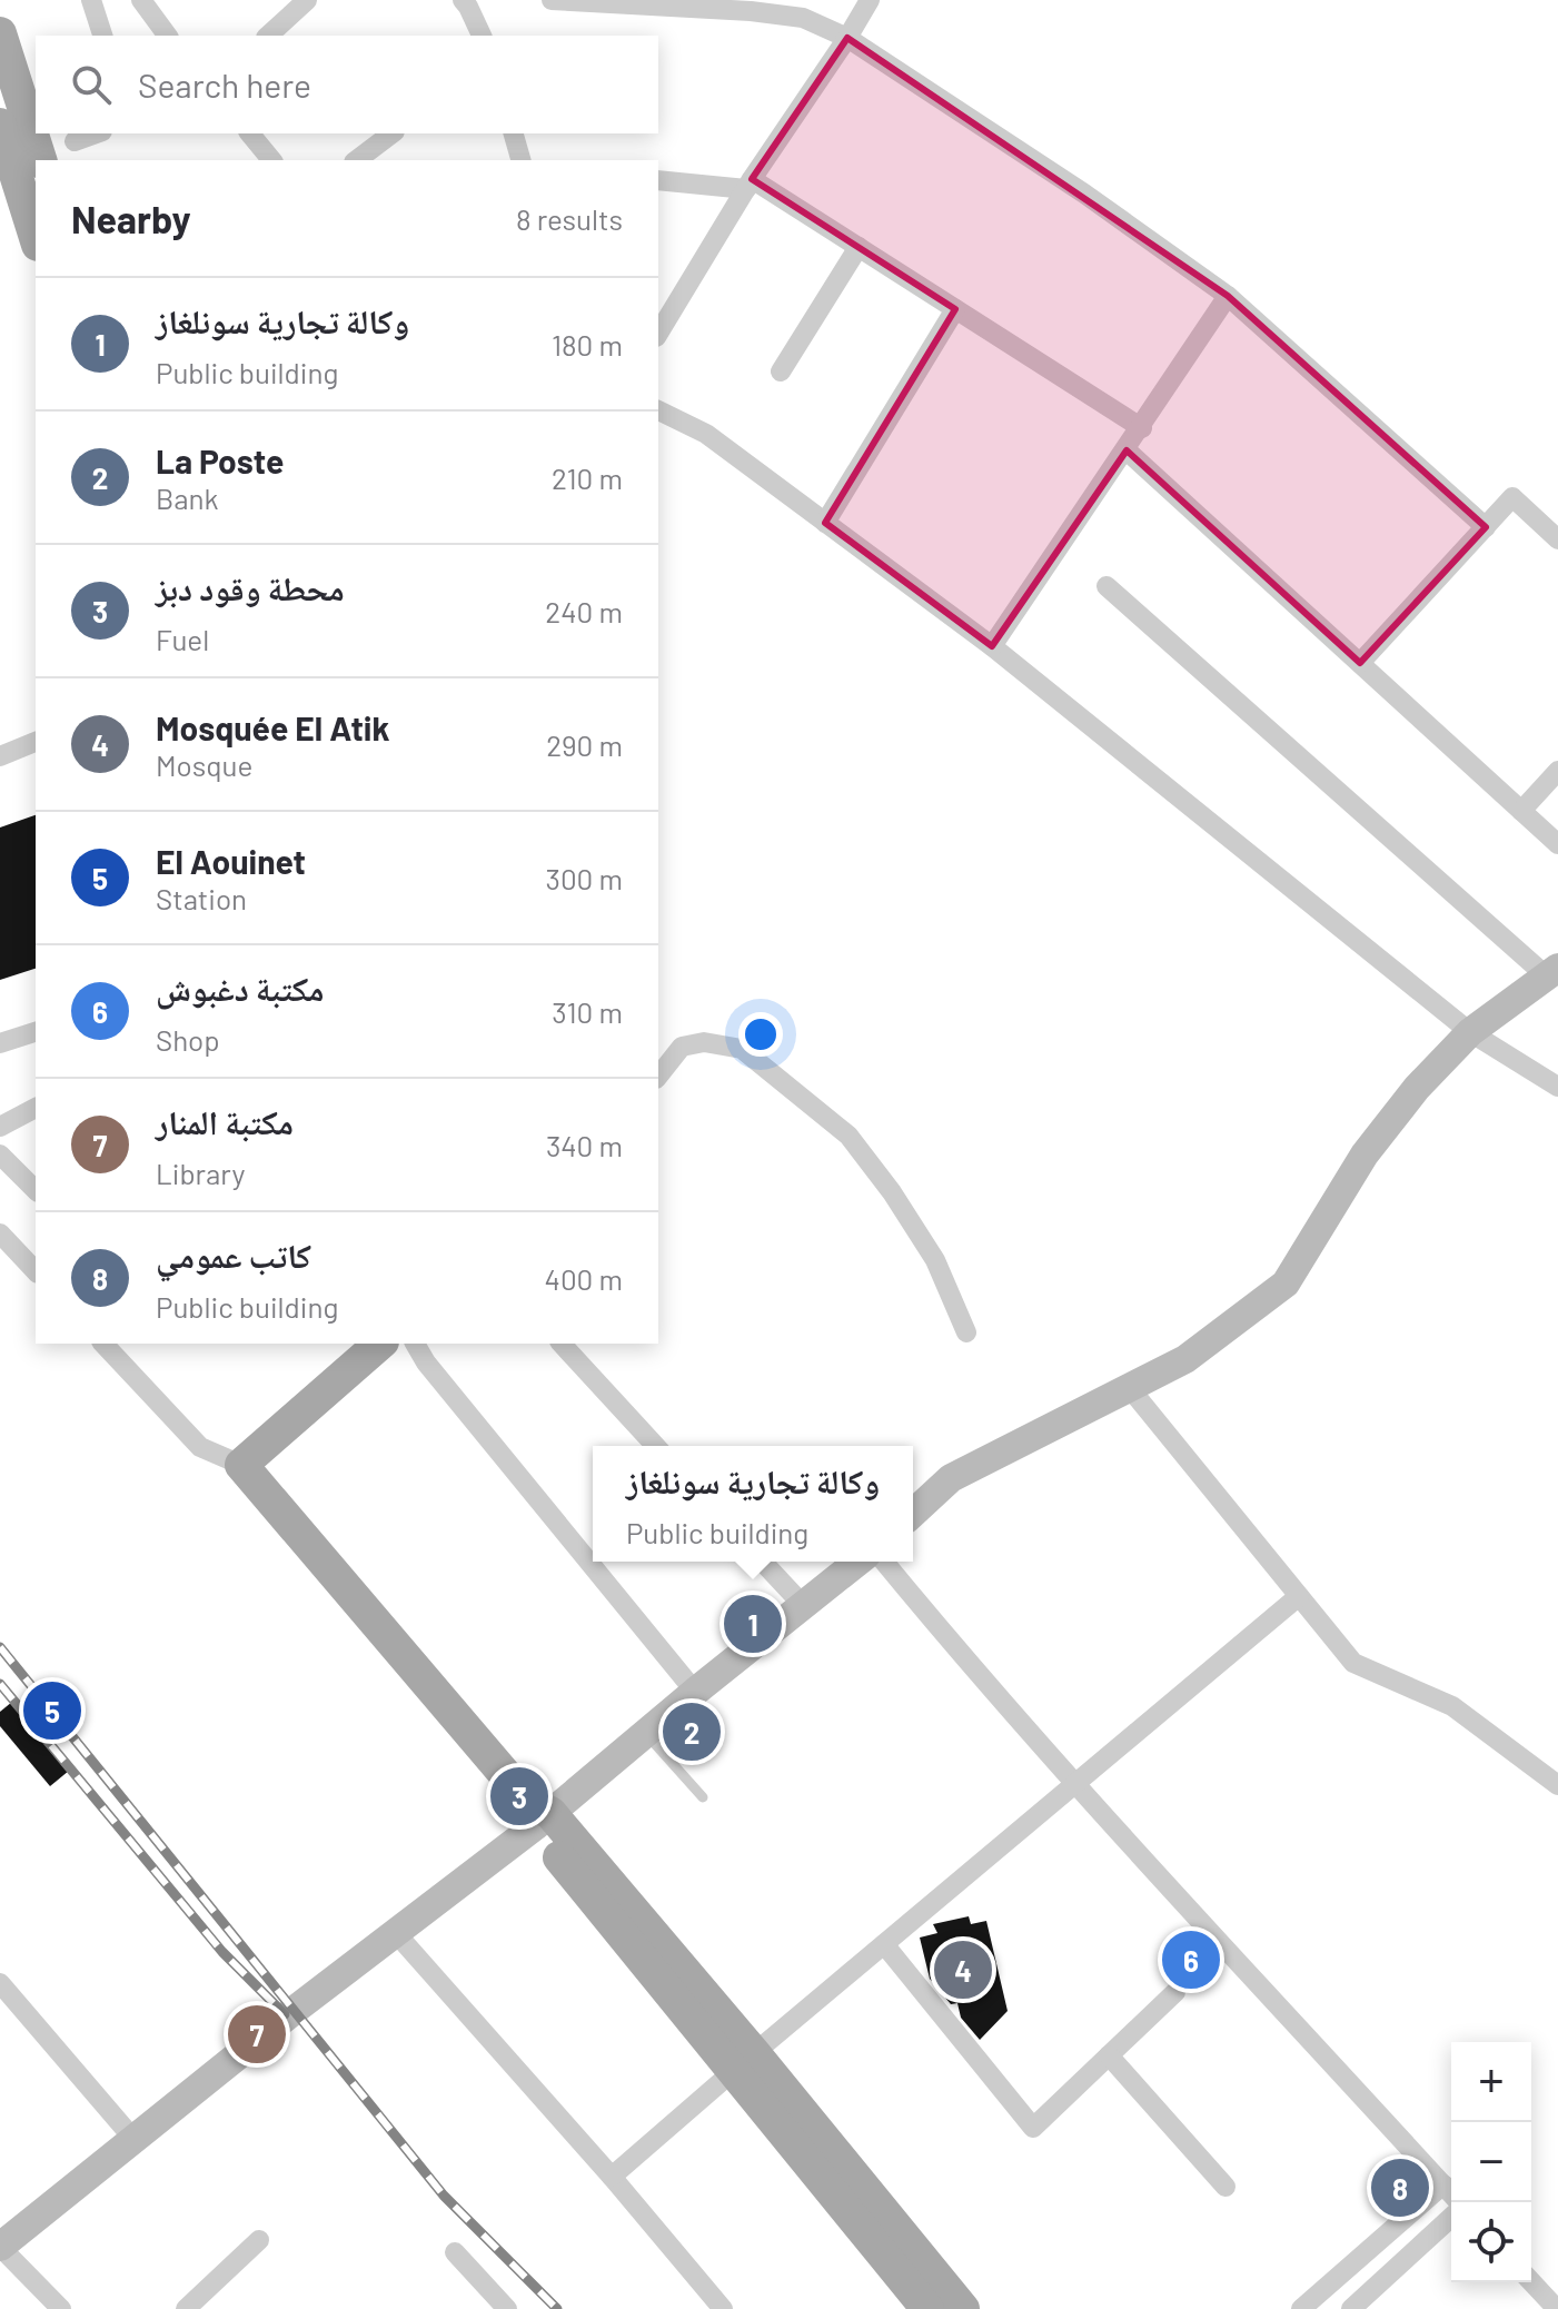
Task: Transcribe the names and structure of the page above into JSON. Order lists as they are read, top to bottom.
{
  "page": {
    "search": "Search here",
    "heading": ["Nearby", "8 results"],
    "list": [
      {
        "mark": "1",
        "name": "وكالة تجارية سونلغاز",
        "note": "Public building",
        "value": "180 m"
      },
      {
        "mark": "2",
        "name": "La Poste",
        "note": "Bank",
        "value": "210 m"
      },
      {
        "mark": "3",
        "name": "محطة وقود دبز",
        "note": "Fuel",
        "value": "240 m"
      },
      {
        "mark": "4",
        "name": "Mosquée El Atik",
        "note": "Mosque",
        "value": "290 m"
      },
      {
        "mark": "5",
        "name": "El Aouinet",
        "note": "Station",
        "value": "300 m"
      },
      {
        "mark": "6",
        "name": "مكتبة دغبوش",
        "note": "Shop",
        "value": "310 m"
      },
      {
        "mark": "7",
        "name": "مكتبة المنار",
        "note": "Library",
        "value": "340 m"
      },
      {
        "mark": "8",
        "name": "كاتب عمومي",
        "note": "Public building",
        "value": "400 m"
      }
    ],
    "popup": ["وكالة تجارية سونلغاز", "Public building"],
    "pins": [
      "1",
      "5",
      "2",
      "3",
      "6",
      "4",
      "7",
      "8"
    ],
    "map_buttons": ["+", "−"]
  }
}
